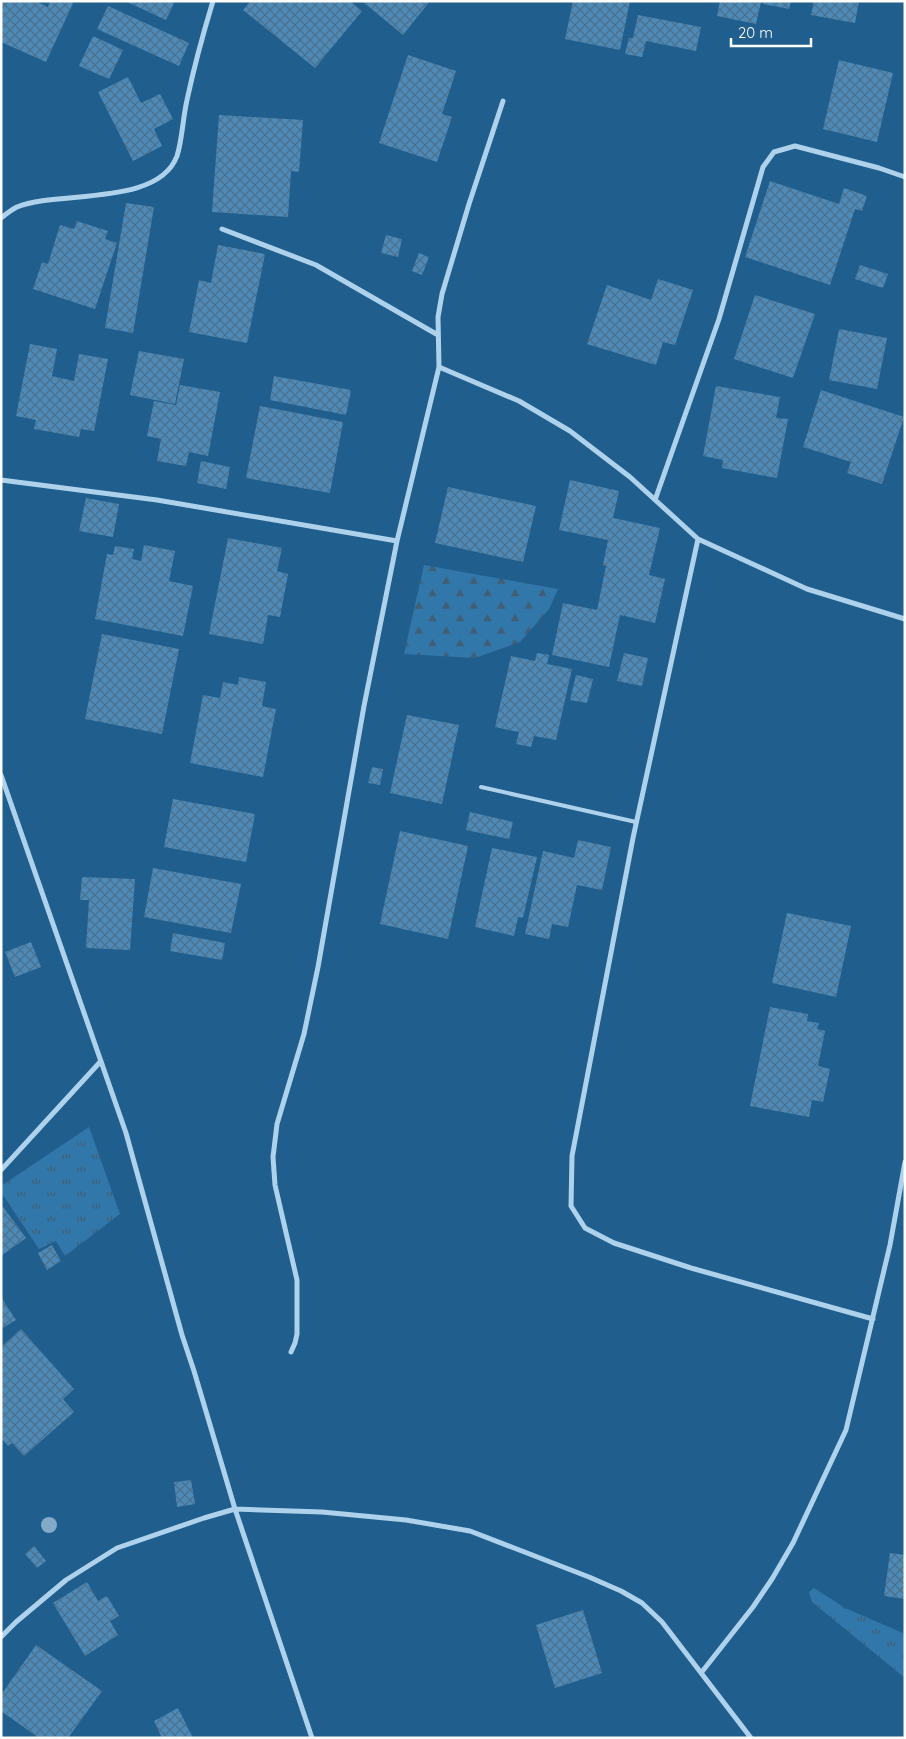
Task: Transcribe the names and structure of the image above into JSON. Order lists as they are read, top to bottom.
{
  "scale_bar": "20 m"
}
